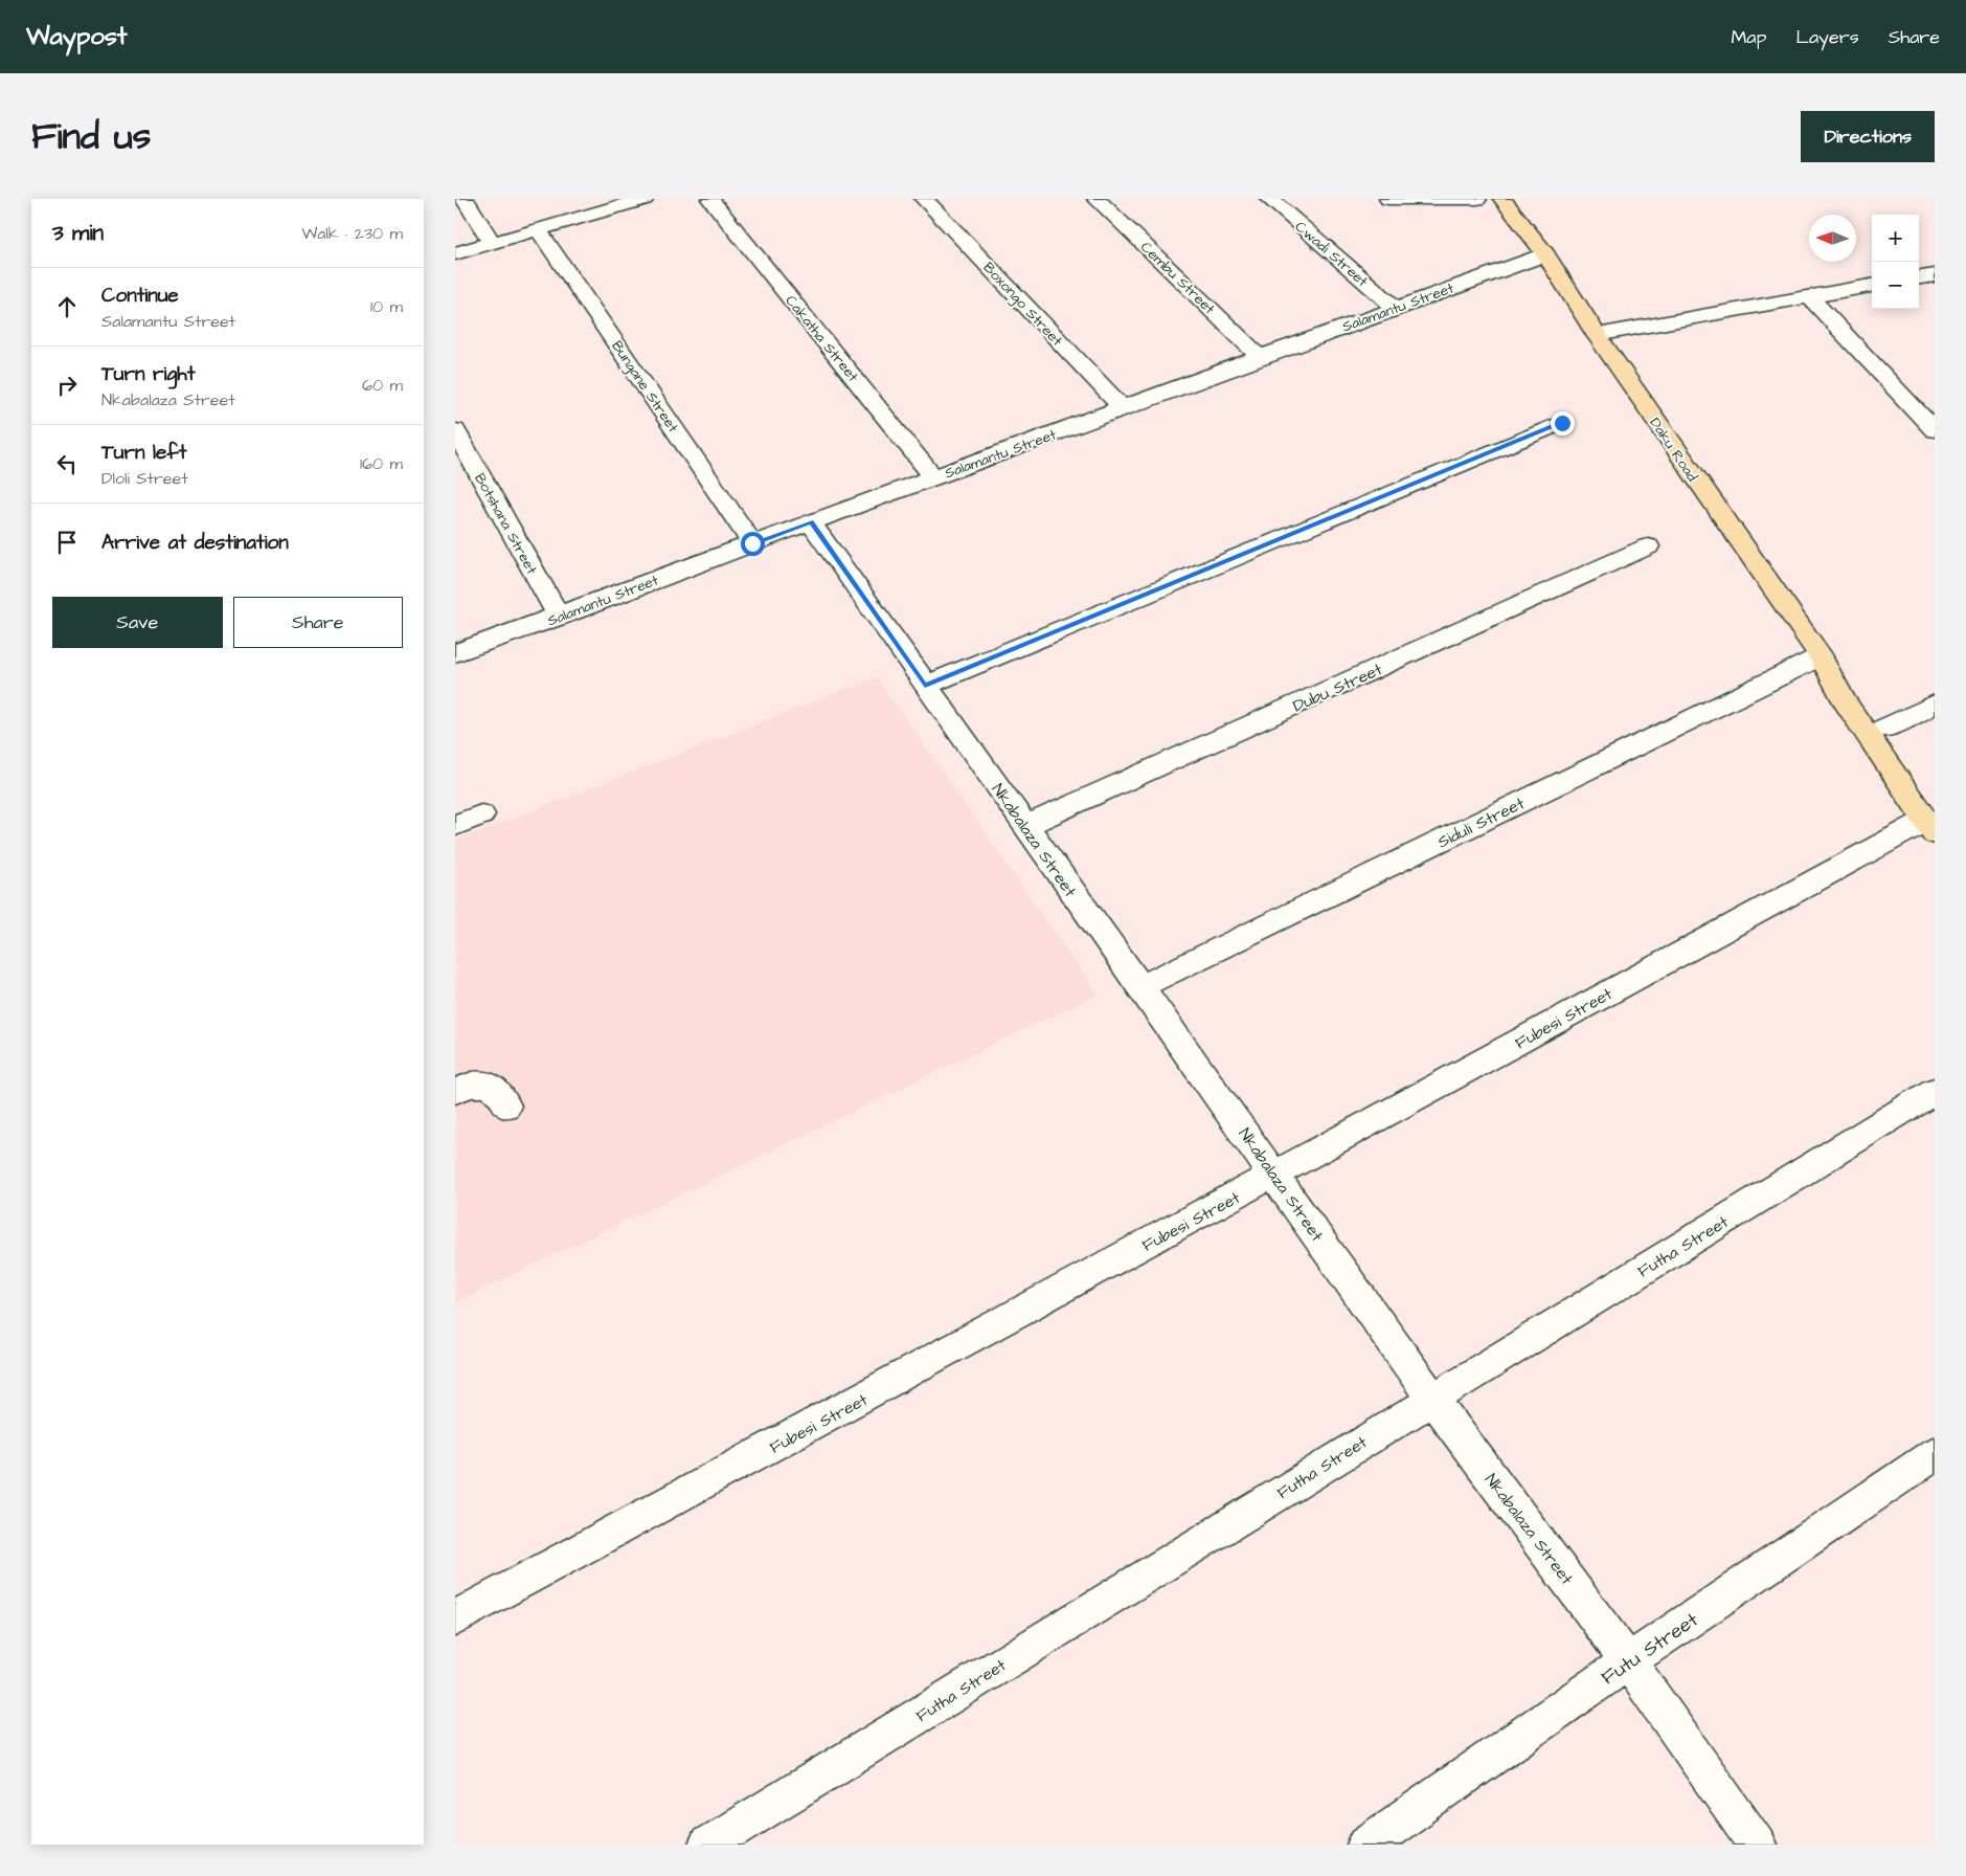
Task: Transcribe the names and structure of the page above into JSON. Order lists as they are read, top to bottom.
{
  "streets": {
    "main road": ["Daku Road"],
    "street": [
      "Cwadi Street",
      "Cembu Street",
      "Boxongo Street",
      "Salamantu Street",
      "Cakatha Street",
      "Bungane Street",
      "Botshana Street",
      "Dubu Street",
      "Siduli Street",
      "Nkabalaza Street",
      "Fubesi Street",
      "Futha Street",
      "Futu Street"
    ]
  },
  "crossings": [
    ["Cwadi Street", "Salamantu Street"],
    ["Cembu Street", "Salamantu Street"],
    ["Boxongo Street", "Salamantu Street"],
    ["Salamantu Street", "Cakatha Street"],
    ["Salamantu Street", "Bungane Street"],
    ["Salamantu Street", "Daku Road"],
    ["Salamantu Street", "Botshana Street"],
    ["Salamantu Street", "Nkabalaza Street"],
    ["Daku Road", "Siduli Street"],
    ["Daku Road", "Fubesi Street"],
    ["Dubu Street", "Nkabalaza Street"],
    ["Siduli Street", "Nkabalaza Street"],
    ["Nkabalaza Street", "Fubesi Street"],
    ["Nkabalaza Street", "Futha Street"],
    ["Nkabalaza Street", "Futu Street"]
  ],
  "north": "left",
  "page": {
    "header": "Waypost",
    "nav": ["Map", "Layers", "Share"],
    "title": "Find us",
    "buttons": [
      "Directions",
      ["Save", "Share"]
    ],
    "heading": ["3 min", "Walk · 230 m"],
    "map_buttons": ["+", "−"],
    "list": [
      ["Continue", "Salamantu Street", "10 m"],
      ["Turn right", "Nkabalaza Street", "60 m"],
      ["Turn left", "Dloli Street", "160 m"],
      "Arrive at destination"
    ]
  }
}
